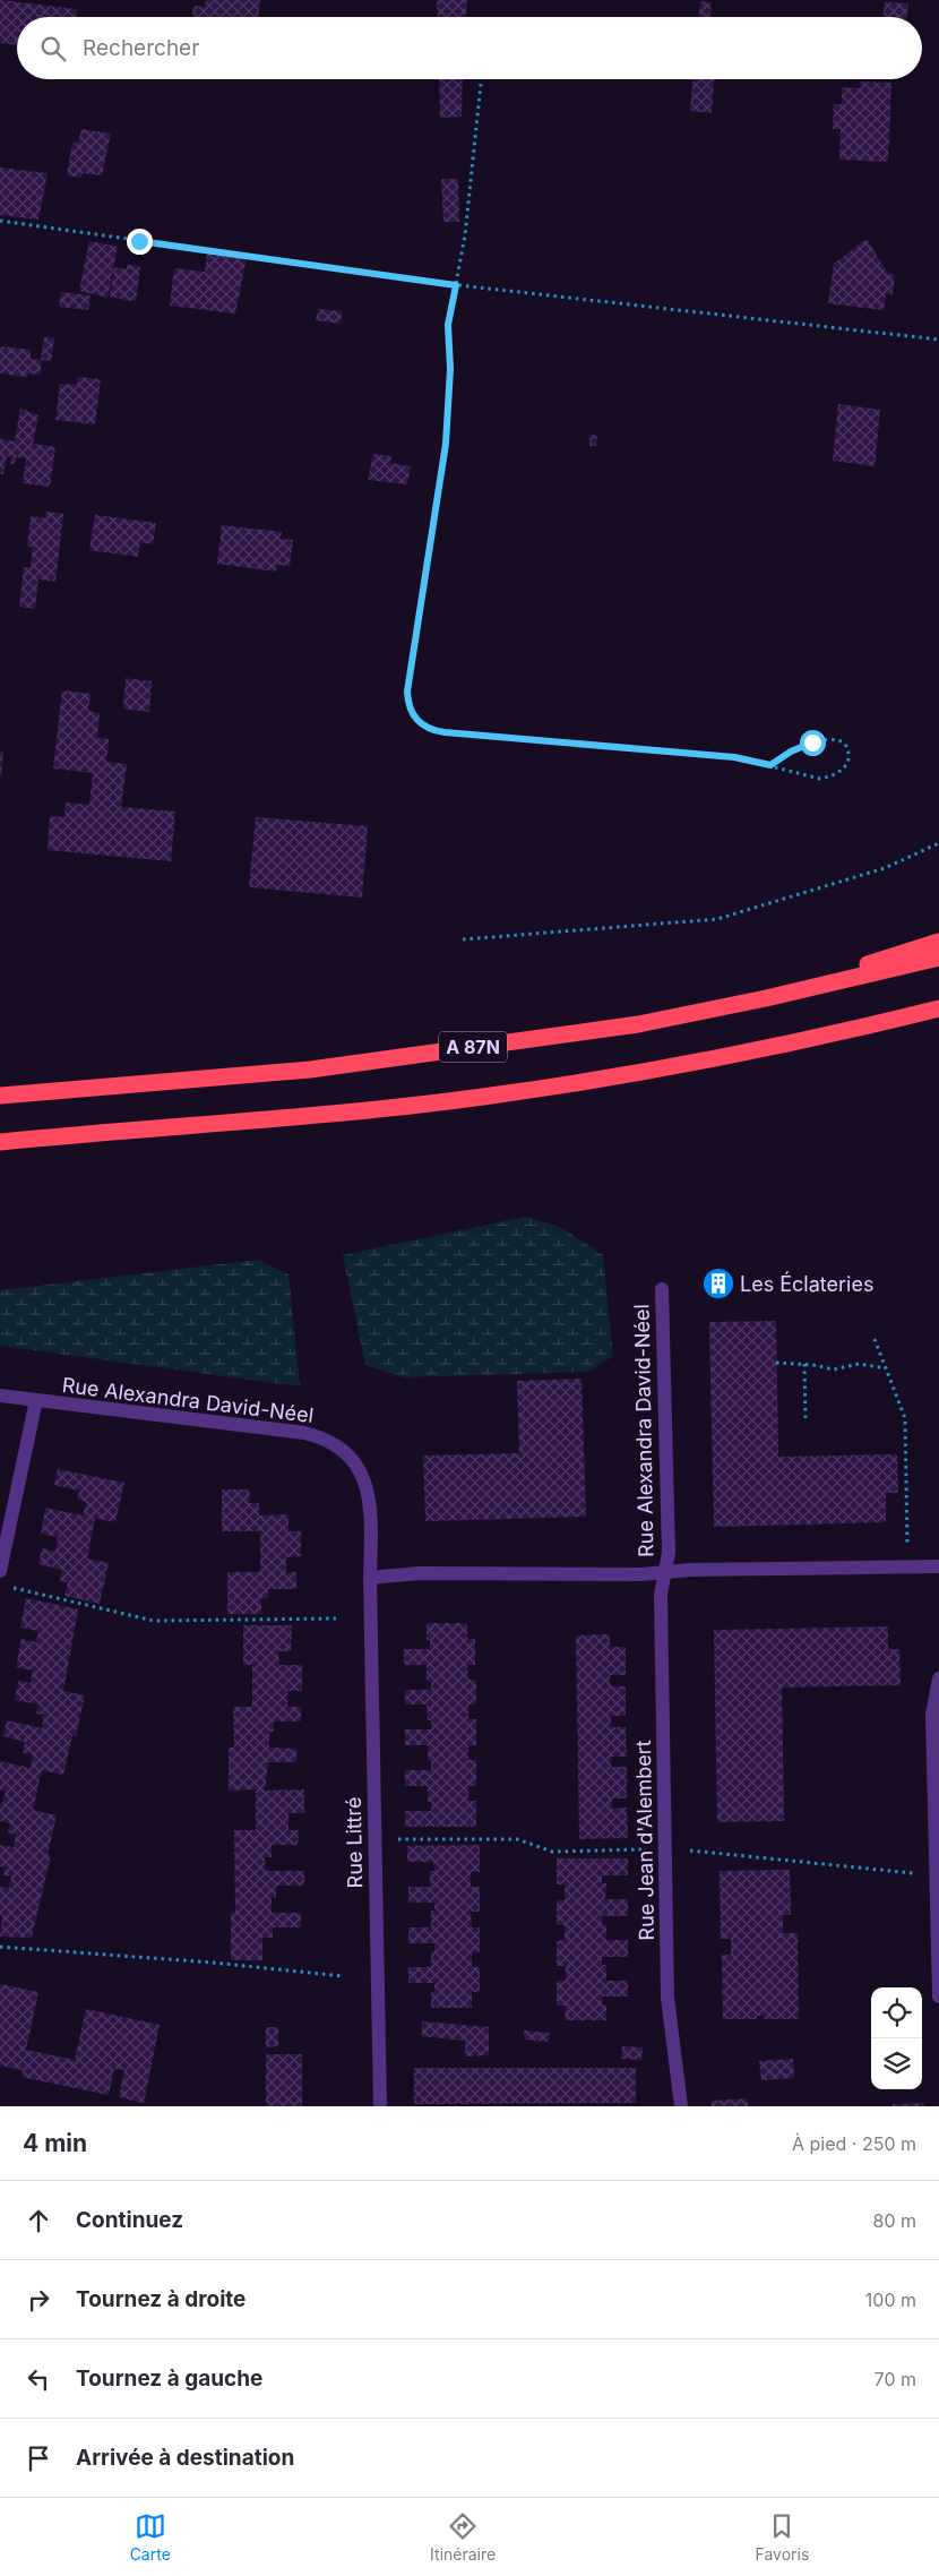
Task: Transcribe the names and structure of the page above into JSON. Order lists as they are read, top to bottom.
{
  "streets": {
    "highway": ["A 87N"],
    "street": ["Rue Alexandra David-Néel", "Rue Jean d'Alembert", "Rue Littré"]
  },
  "crossings": [
    ["Rue Alexandra David-Néel", "Rue Jean d'Alembert"],
    ["Rue Alexandra David-Néel", "Rue Littré"]
  ],
  "places": {
    "building": ["Les Éclateries"]
  },
  "page": {
    "search": "Rechercher",
    "heading": ["4 min", "À pied · 250 m"],
    "list": [
      ["Continuez", "80 m"],
      ["Tournez à droite", "100 m"],
      ["Tournez à gauche", "70 m"],
      "Arrivée à destination"
    ],
    "nav": ["Carte", "Itinéraire", "Favoris"]
  }
}
